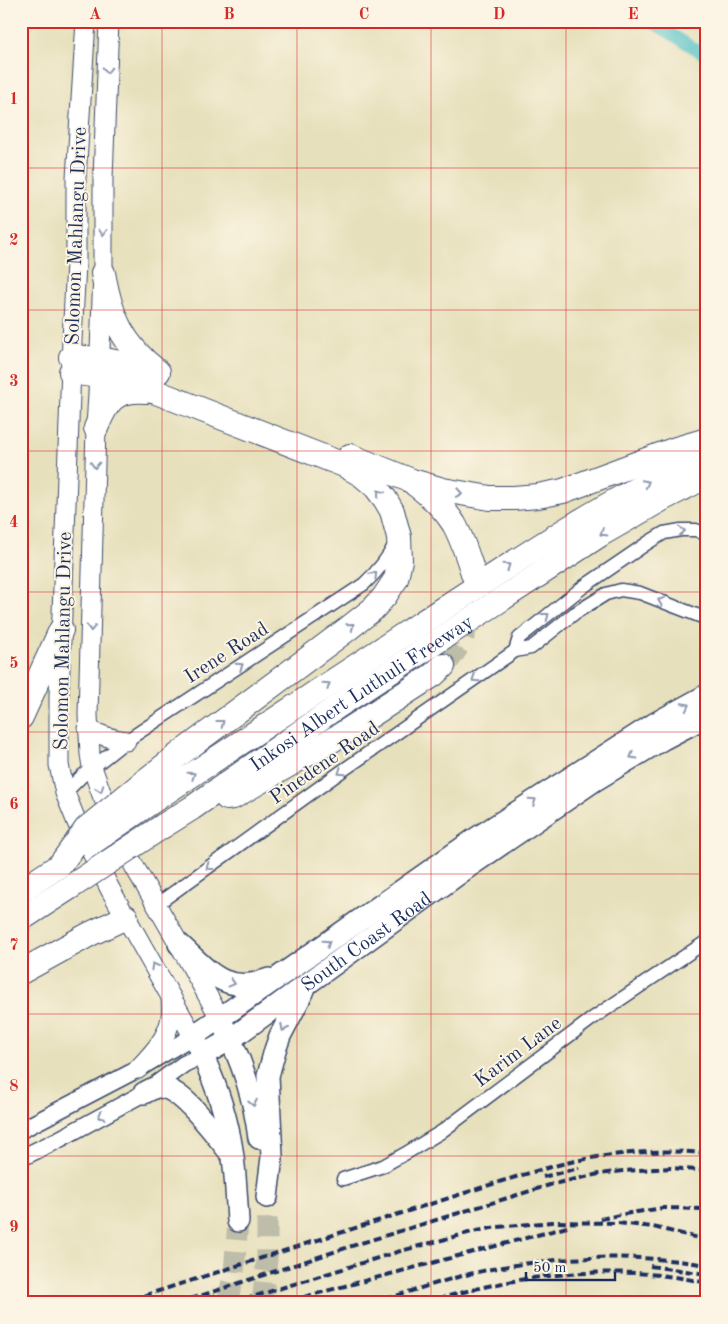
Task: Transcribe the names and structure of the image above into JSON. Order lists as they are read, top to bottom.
{
  "streets": {
    "highway": ["Solomon Mahlangu Drive", "Inkosi Albert Luthuli Freeway", "South Coast Road"],
    "street": ["Irene Road", "Pinedene Road", "Karim Lane"]
  },
  "crossings": [
    ["Solomon Mahlangu Drive", "Irene Road"],
    ["Solomon Mahlangu Drive", "Pinedene Road"],
    ["Solomon Mahlangu Drive", "South Coast Road"]
  ],
  "one_way": ["Irene Road"],
  "scale_bar": "50 m",
  "grid": {
    "columns": [
      "A",
      "B",
      "C",
      "D",
      "E"
    ],
    "rows": [
      "1",
      "2",
      "3",
      "4",
      "5",
      "6",
      "7",
      "8",
      "9"
    ]
  }
}
